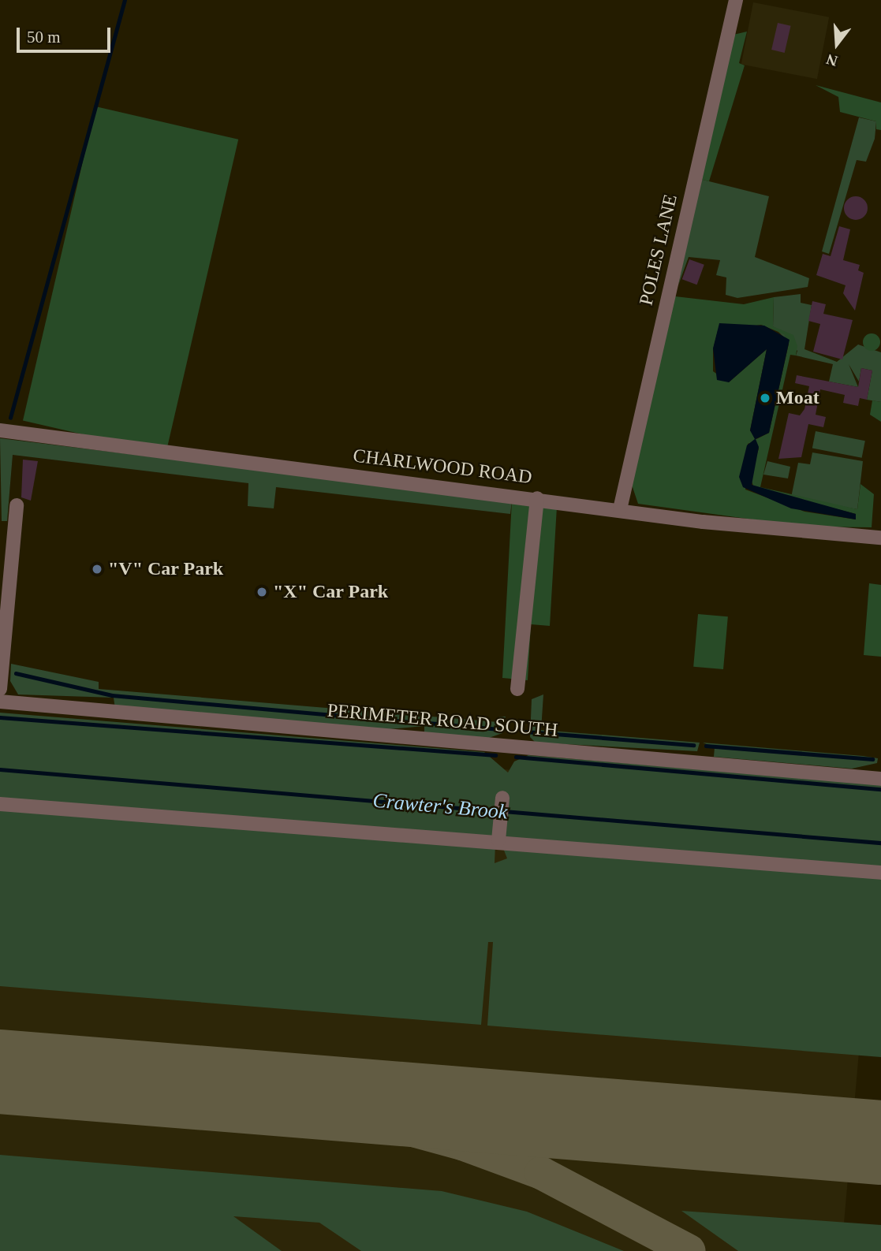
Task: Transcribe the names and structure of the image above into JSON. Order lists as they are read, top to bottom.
{
  "streets": {
    "street": ["POLES LANE", "CHARLWOOD ROAD", "PERIMETER ROAD SOUTH"]
  },
  "crossings": [
    ["POLES LANE", "CHARLWOOD ROAD"]
  ],
  "water": ["Crawter's Brook"],
  "places": ["Moat", "\"V\" Car Park", "\"X\" Car Park"],
  "scale_bar": "50 m",
  "north": "bottom"
}
